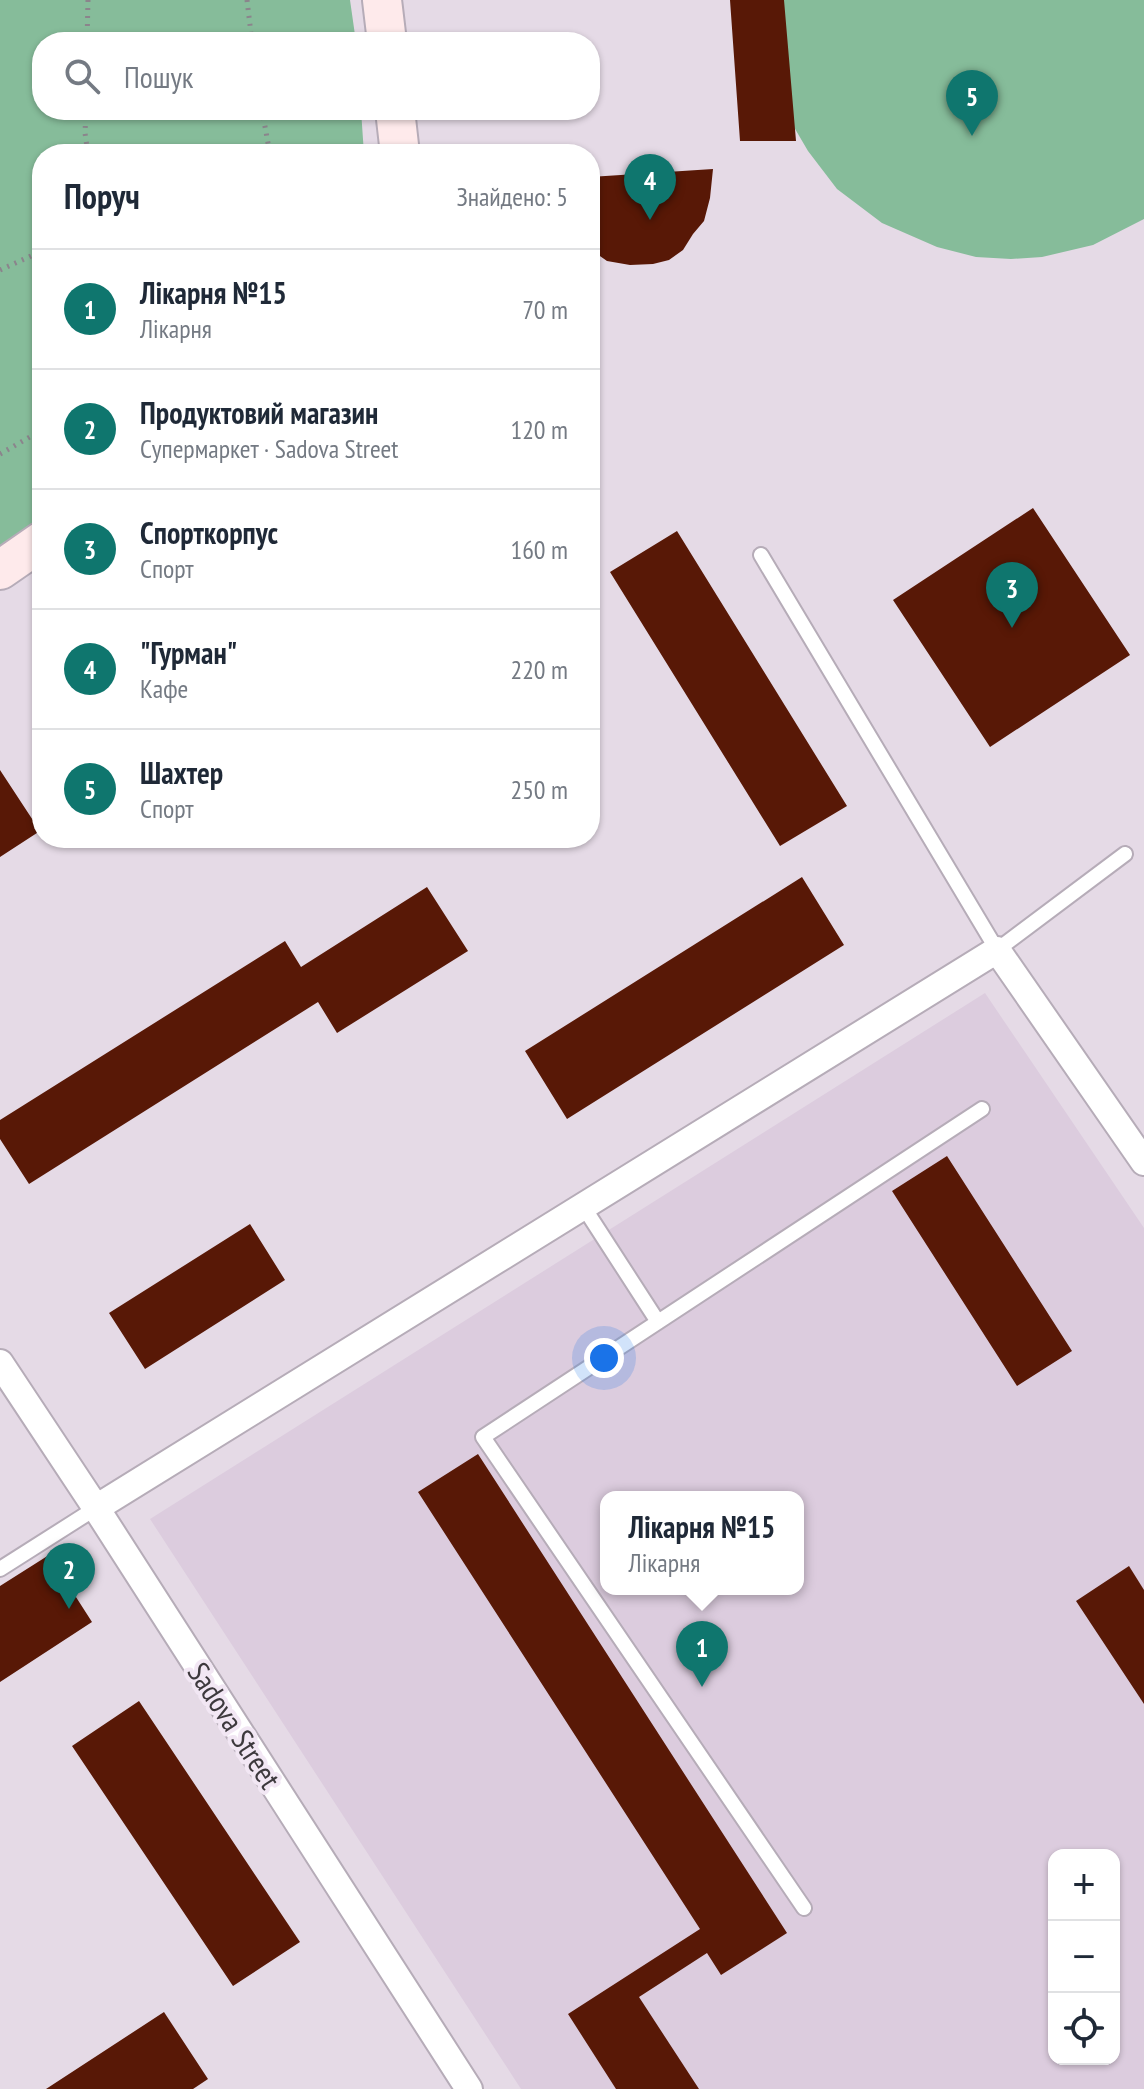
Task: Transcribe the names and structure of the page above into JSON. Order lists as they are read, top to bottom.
{
  "streets": {
    "street": ["Sadova Street"]
  },
  "page": {
    "search": "Пошук",
    "pins": [
      "5",
      "4",
      "3",
      "2",
      "1"
    ],
    "heading": ["Поруч", "Знайдено: 5"],
    "list": [
      {
        "mark": "1",
        "name": "Лікарня №15",
        "note": "Лікарня",
        "value": "70 m"
      },
      {
        "mark": "2",
        "name": "Продуктовий магазин",
        "note": "Супермаркет · Sadova Street",
        "value": "120 m"
      },
      {
        "mark": "3",
        "name": "Спорткорпус",
        "note": "Спорт",
        "value": "160 m"
      },
      {
        "mark": "4",
        "name": "\"Гурман\"",
        "note": "Кафе",
        "value": "220 m"
      },
      {
        "mark": "5",
        "name": "Шахтер",
        "note": "Спорт",
        "value": "250 m"
      }
    ],
    "popup": ["Лікарня №15", "Лікарня"],
    "map_buttons": ["+", "−"]
  }
}
